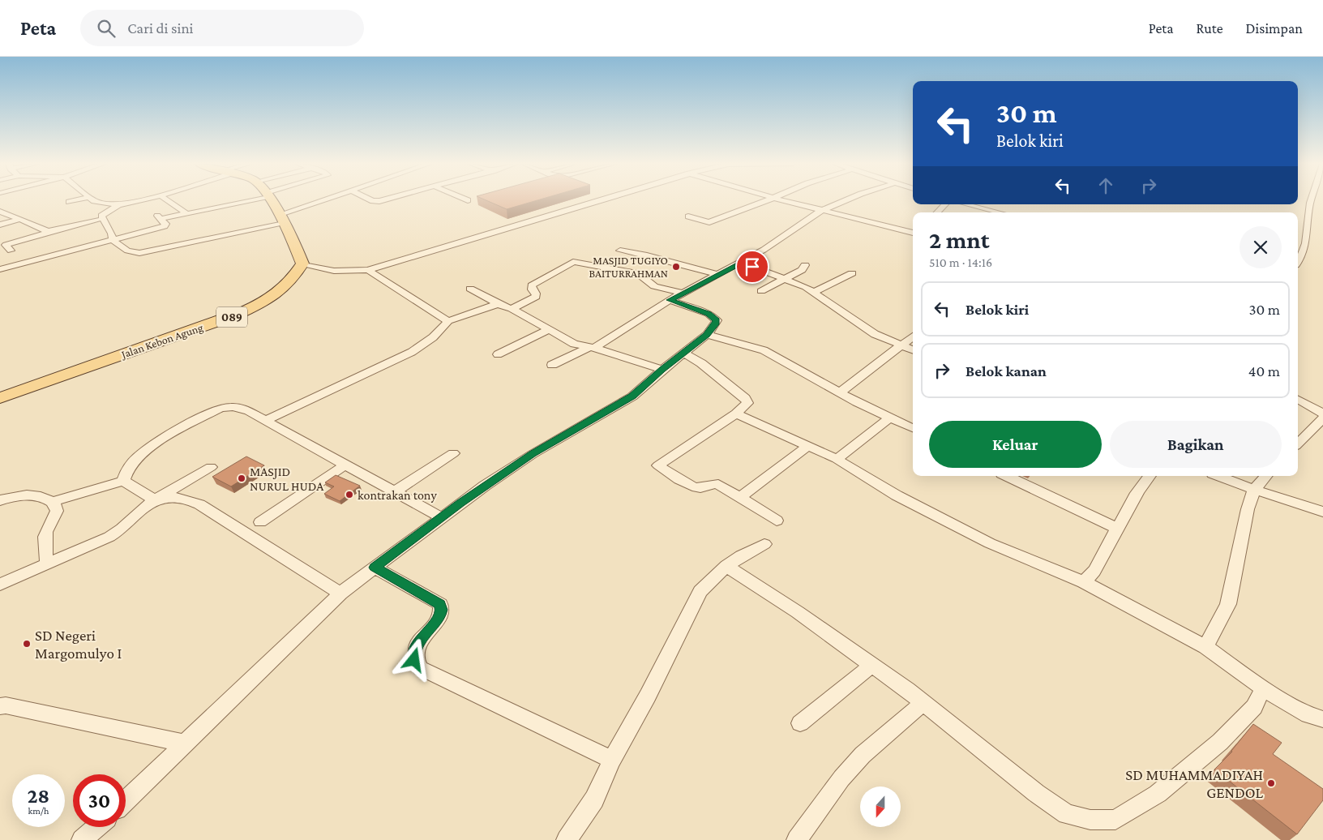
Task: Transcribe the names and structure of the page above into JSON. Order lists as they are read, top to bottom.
{
  "streets": {
    "main road": ["089", "Jalan Kebon Agung"]
  },
  "places": [
    "MASJID TUGIYO BAITURRAHMAN",
    "MASJID NURUL HUDA",
    "kontrakan tony",
    "SD Negeri Margomulyo I",
    "SD MUHAMMADIYAH GENDOL"
  ],
  "north": "bottom",
  "page": {
    "header": "Peta",
    "search": "Cari di sini",
    "nav": ["Peta", "Rute", "Disimpan"],
    "turn": ["30 m", "Belok kiri"],
    "heading": ["2 mnt", "510 m · 14:16"],
    "list": [
      {
        "name": "Belok kiri",
        "value": "30 m"
      },
      {
        "name": "Belok kanan",
        "value": "40 m"
      }
    ],
    "buttons": ["Keluar", "Bagikan"],
    "speed": "28 km/h",
    "limit": "30"
  }
}
